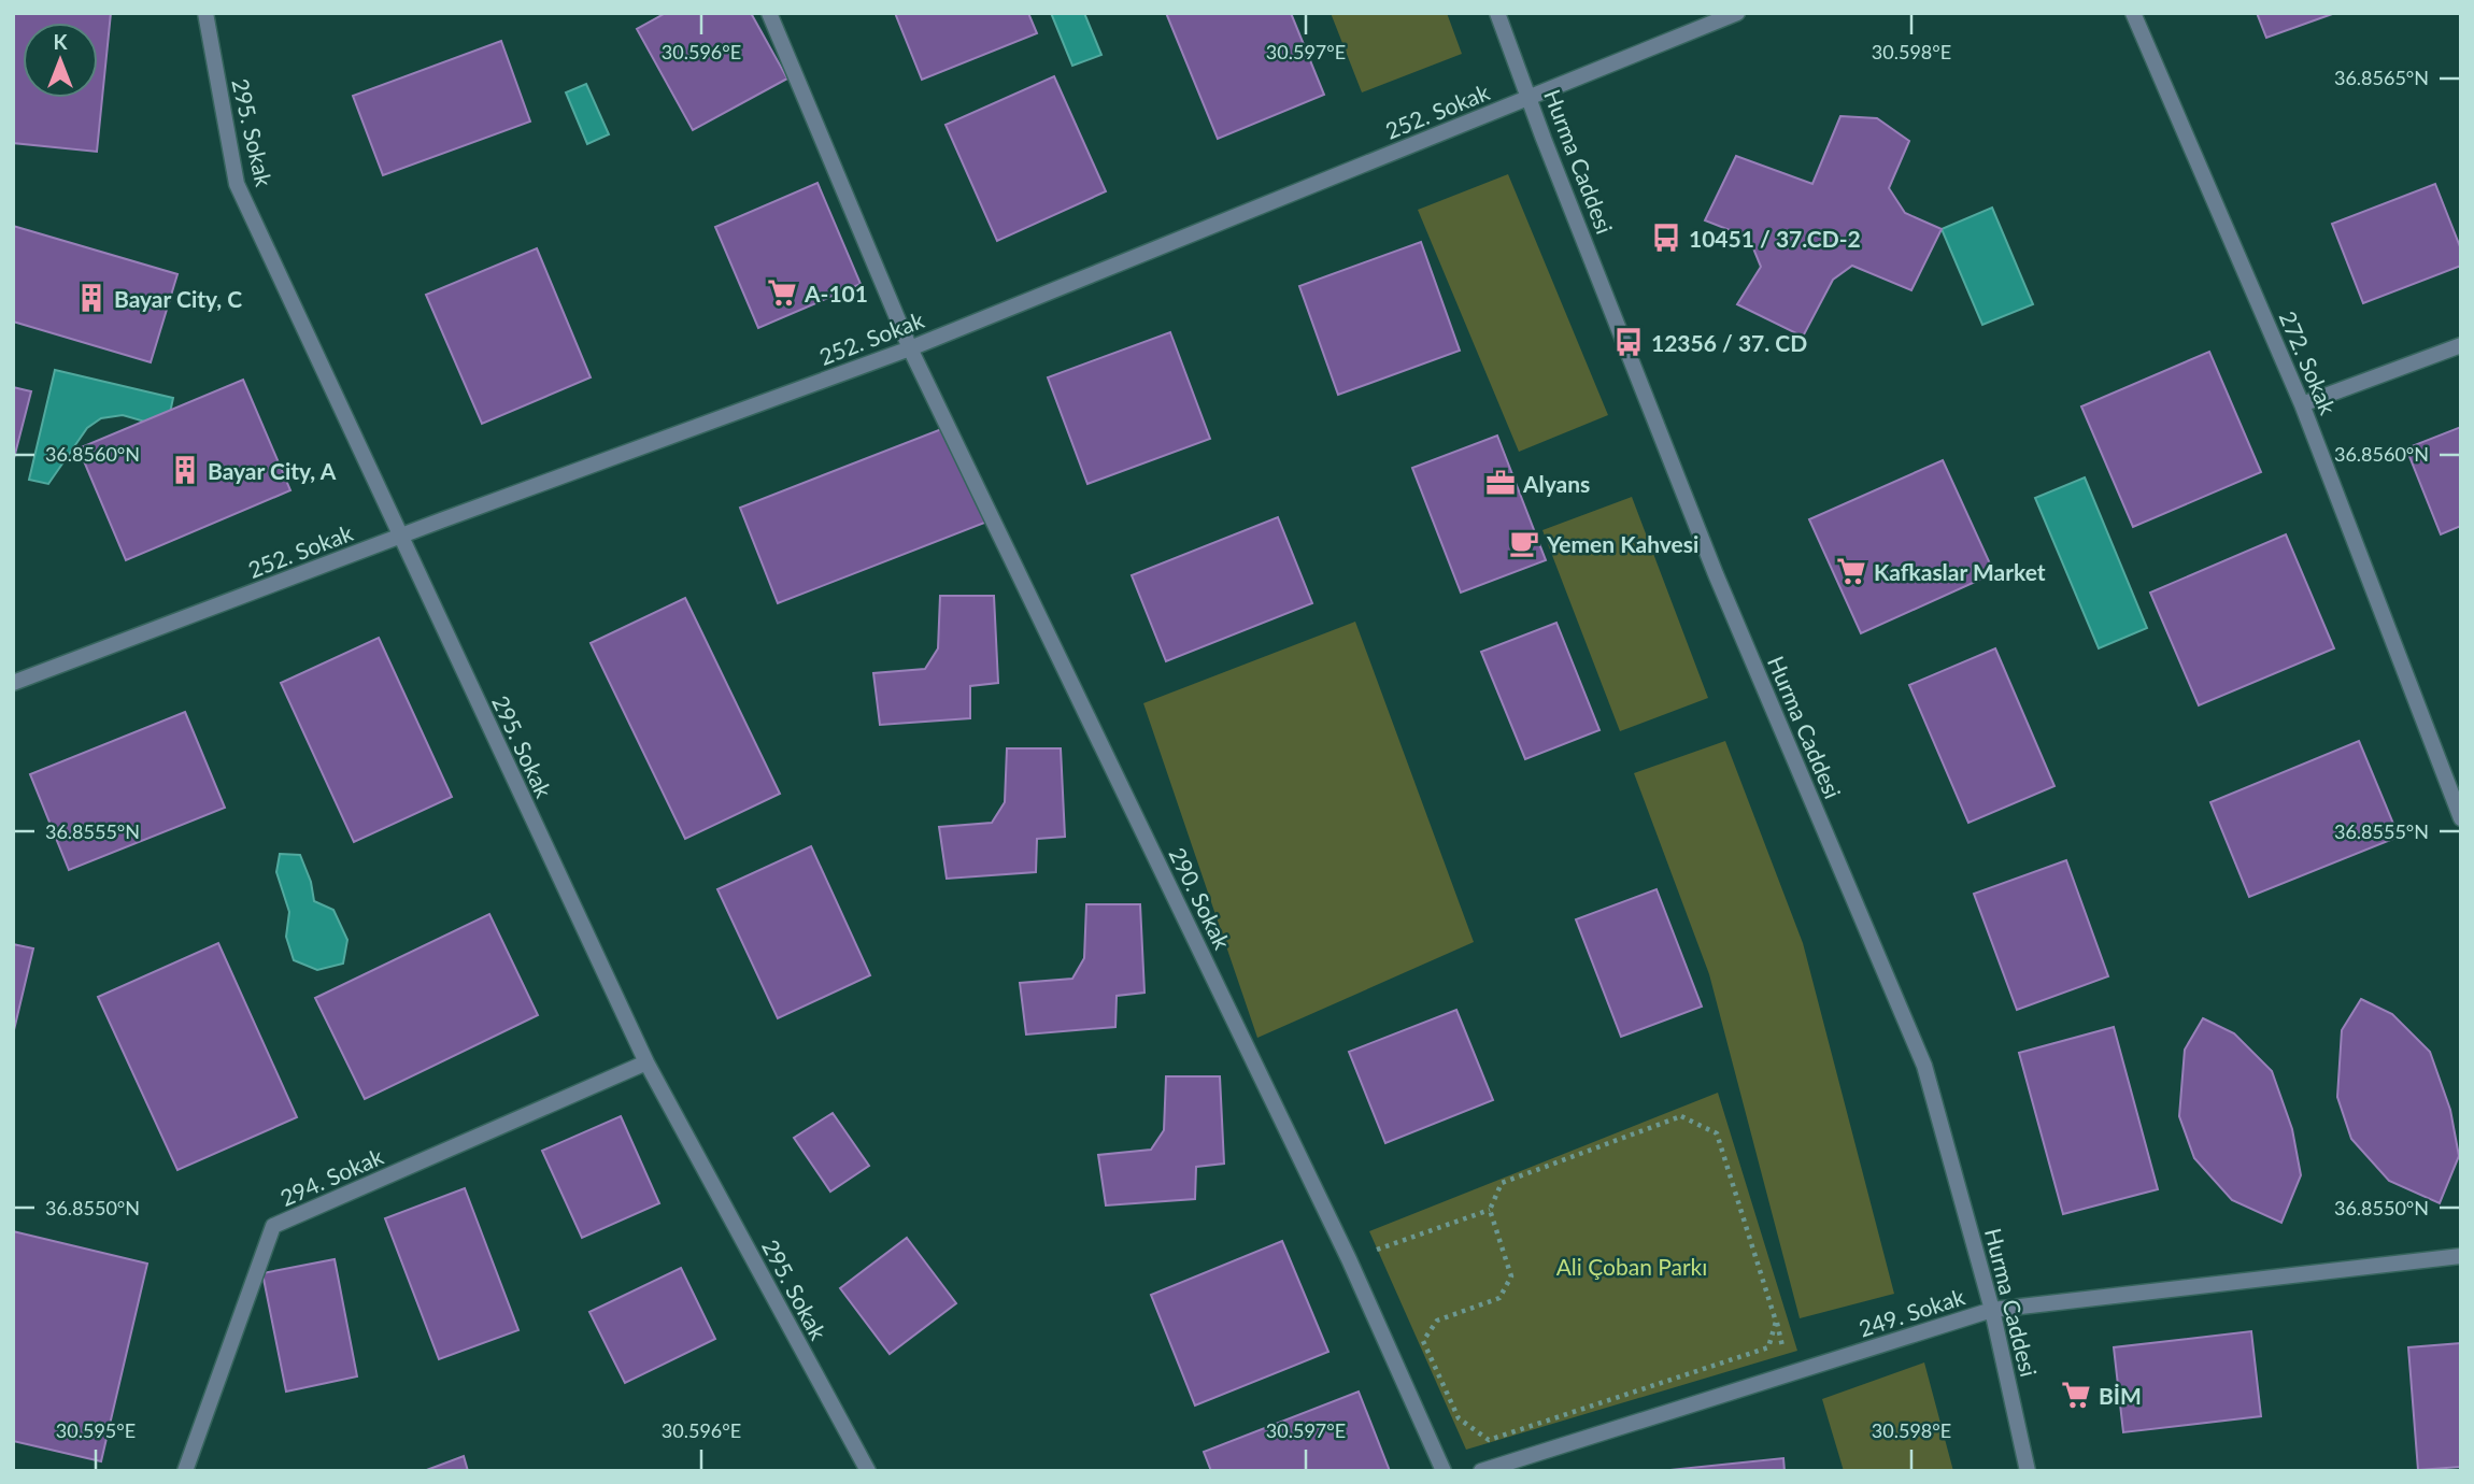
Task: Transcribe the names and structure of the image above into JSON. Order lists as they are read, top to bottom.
{
  "streets": {
    "street": [
      "252. Sokak",
      "295. Sokak",
      "Hurma Caddesi",
      "272. Sokak",
      "290. Sokak",
      "294. Sokak",
      "249. Sokak"
    ]
  },
  "crossings": [
    ["252. Sokak", "295. Sokak"],
    ["252. Sokak", "Hurma Caddesi"],
    ["252. Sokak", "290. Sokak"],
    ["295. Sokak", "294. Sokak"],
    ["Hurma Caddesi", "249. Sokak"]
  ],
  "parks": ["Ali Çoban Parkı"],
  "places": {
    "bus stop": ["10451 / 37.CD-2", "12356 / 37. CD"],
    "supermarket": ["A-101", "Kafkaslar Market", "BİM"],
    "building": ["Bayar City, C", "Bayar City, A"],
    "office": ["Alyans"],
    "cafe": ["Yemen Kahvesi"]
  },
  "north": "top",
  "coordinates": [
    "30.596°E",
    "30.597°E",
    "30.598°E",
    "36.8565°N",
    "36.8560°N",
    "36.8555°N",
    "36.8550°N",
    "30.595°E"
  ]
}
